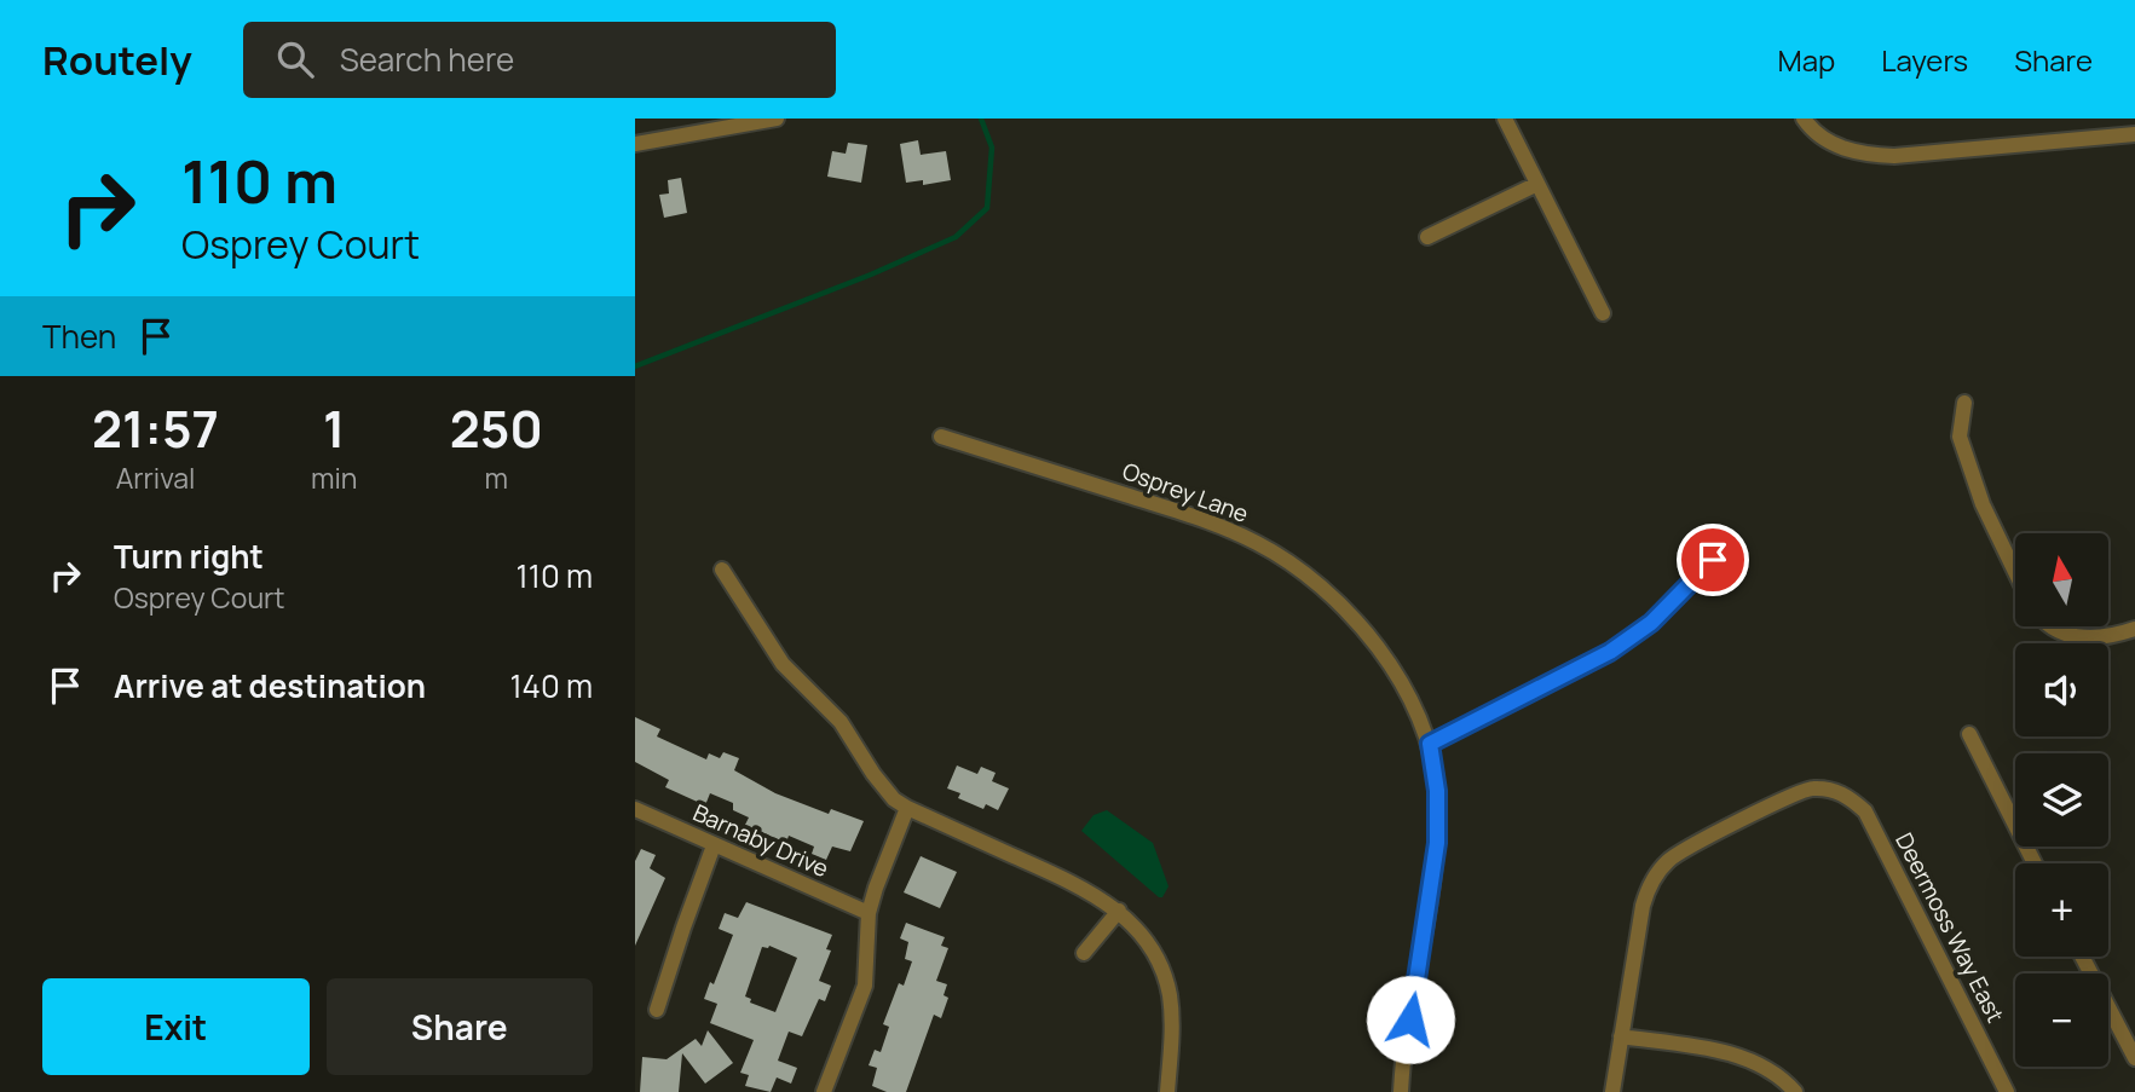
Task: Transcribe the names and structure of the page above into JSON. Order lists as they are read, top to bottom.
{
  "streets": {
    "street": ["Osprey Lane", "Barnaby Drive", "Deermoss Way East"]
  },
  "north": "top",
  "page": {
    "header": "Routely",
    "search": "Search here",
    "nav": ["Map", "Layers", "Share"],
    "turn": ["110 m", "Osprey Court"],
    "then": "Then",
    "eta": [
      "21:57",
      "Arrival",
      "1",
      "min",
      "250",
      "m"
    ],
    "list": [
      {
        "name": "Turn right",
        "note": "Osprey Court",
        "value": "110 m"
      },
      {
        "name": "Arrive at destination",
        "value": "140 m"
      }
    ],
    "map_buttons": ["+", "−"],
    "buttons": ["Exit", "Share"]
  }
}
